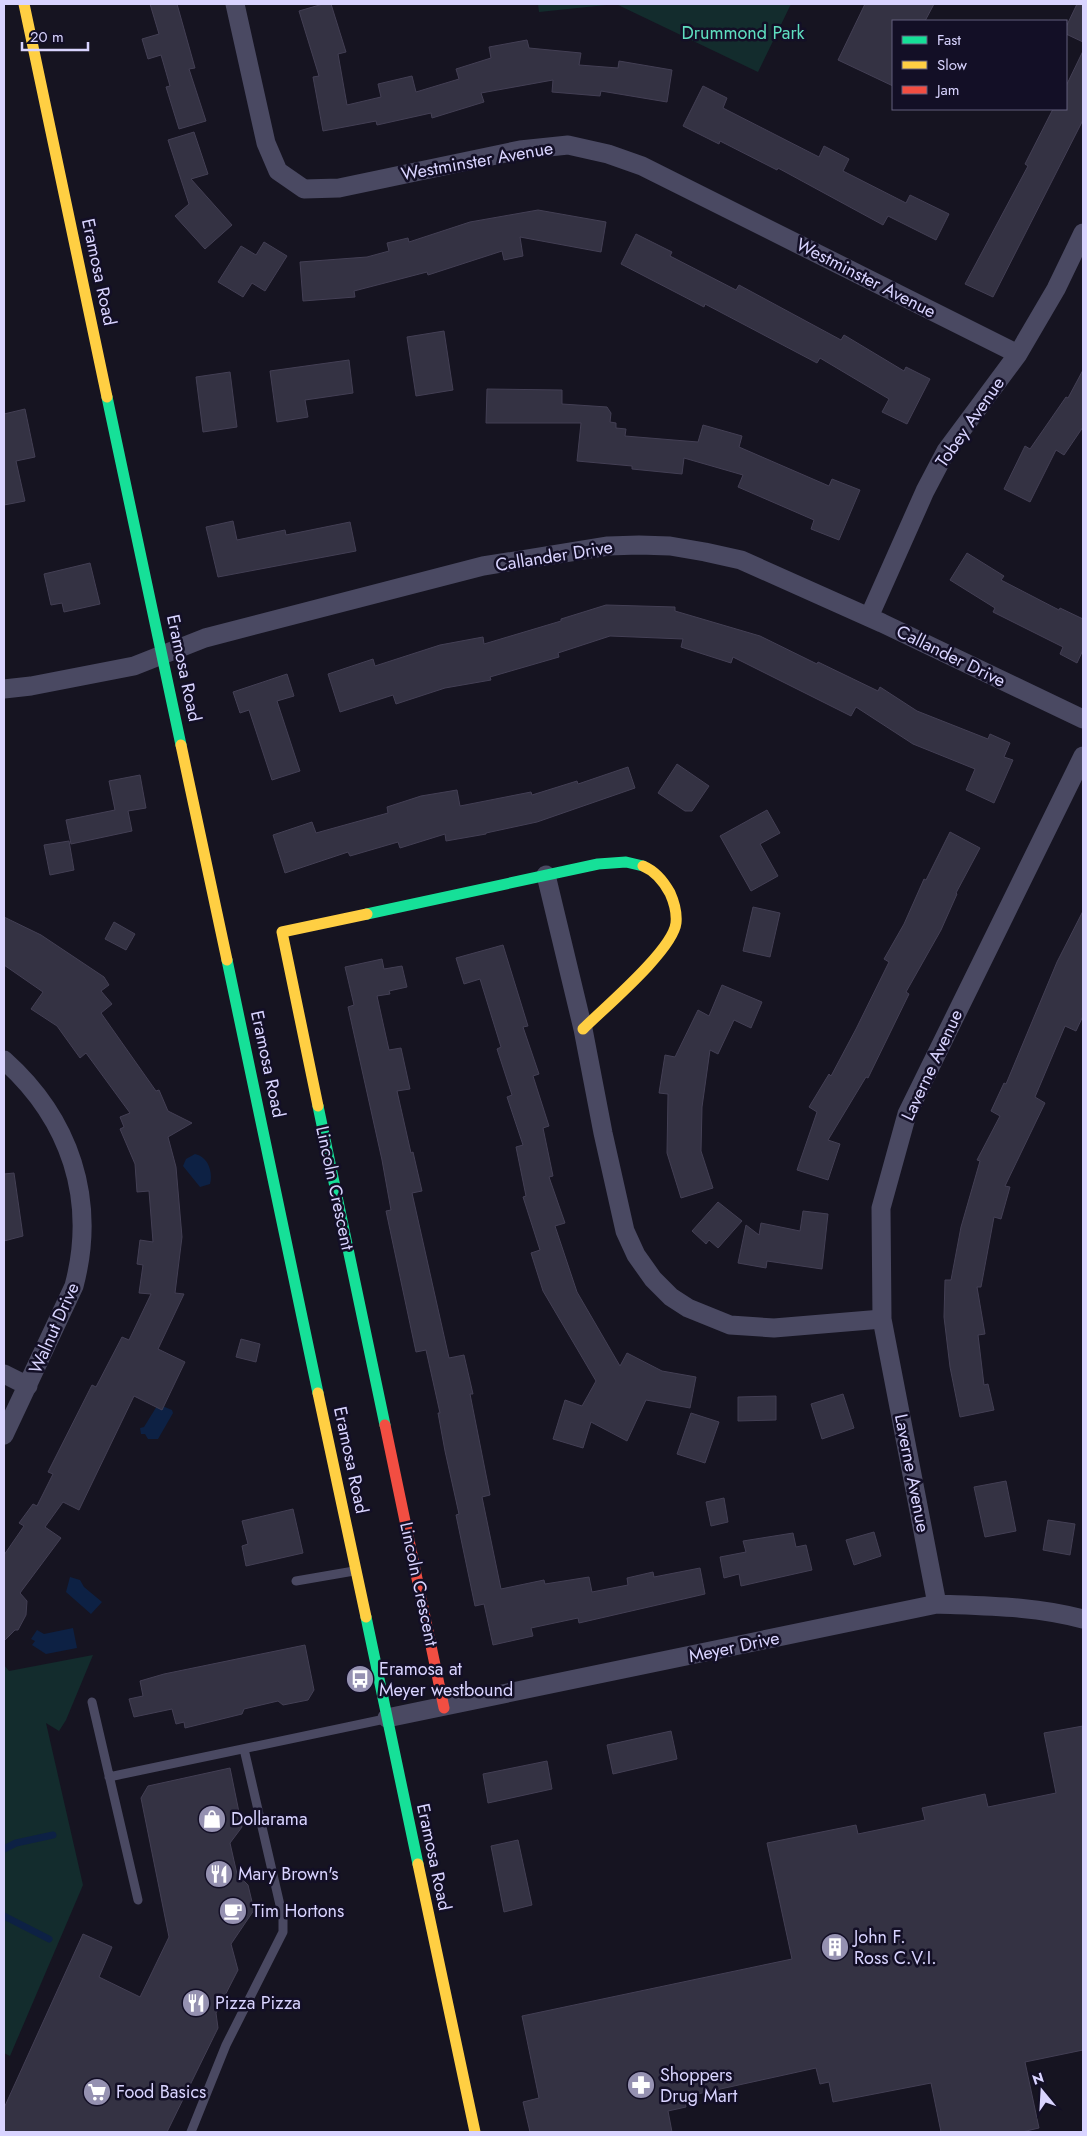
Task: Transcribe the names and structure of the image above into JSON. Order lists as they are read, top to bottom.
{
  "streets": {
    "main road": ["Eramosa Road", "Lincoln Crescent"],
    "street": [
      "Westminster Avenue",
      "Tobey Avenue",
      "Callander Drive",
      "Laverne Avenue",
      "Walnut Drive",
      "Meyer Drive"
    ]
  },
  "crossings": [
    ["Westminster Avenue", "Tobey Avenue"],
    ["Eramosa Road", "Callander Drive"],
    ["Eramosa Road", "Meyer Drive"],
    ["Tobey Avenue", "Callander Drive"],
    ["Laverne Avenue", "Meyer Drive"],
    ["Lincoln Crescent", "Meyer Drive"]
  ],
  "parks": ["Drummond Park"],
  "places": {
    "bus stop": ["Eramosa at Meyer westbound"],
    "shop": ["Dollarama"],
    "restaurant": ["Mary Brown's", "Pizza Pizza"],
    "cafe": ["Tim Hortons"],
    "building": ["John F. Ross C.V.I."],
    "pharmacy": ["Shoppers Drug Mart"],
    "supermarket": ["Food Basics"]
  },
  "legend": ["Fast", "Slow", "Jam"],
  "scale_bar": "20 m",
  "north": "top"
}
